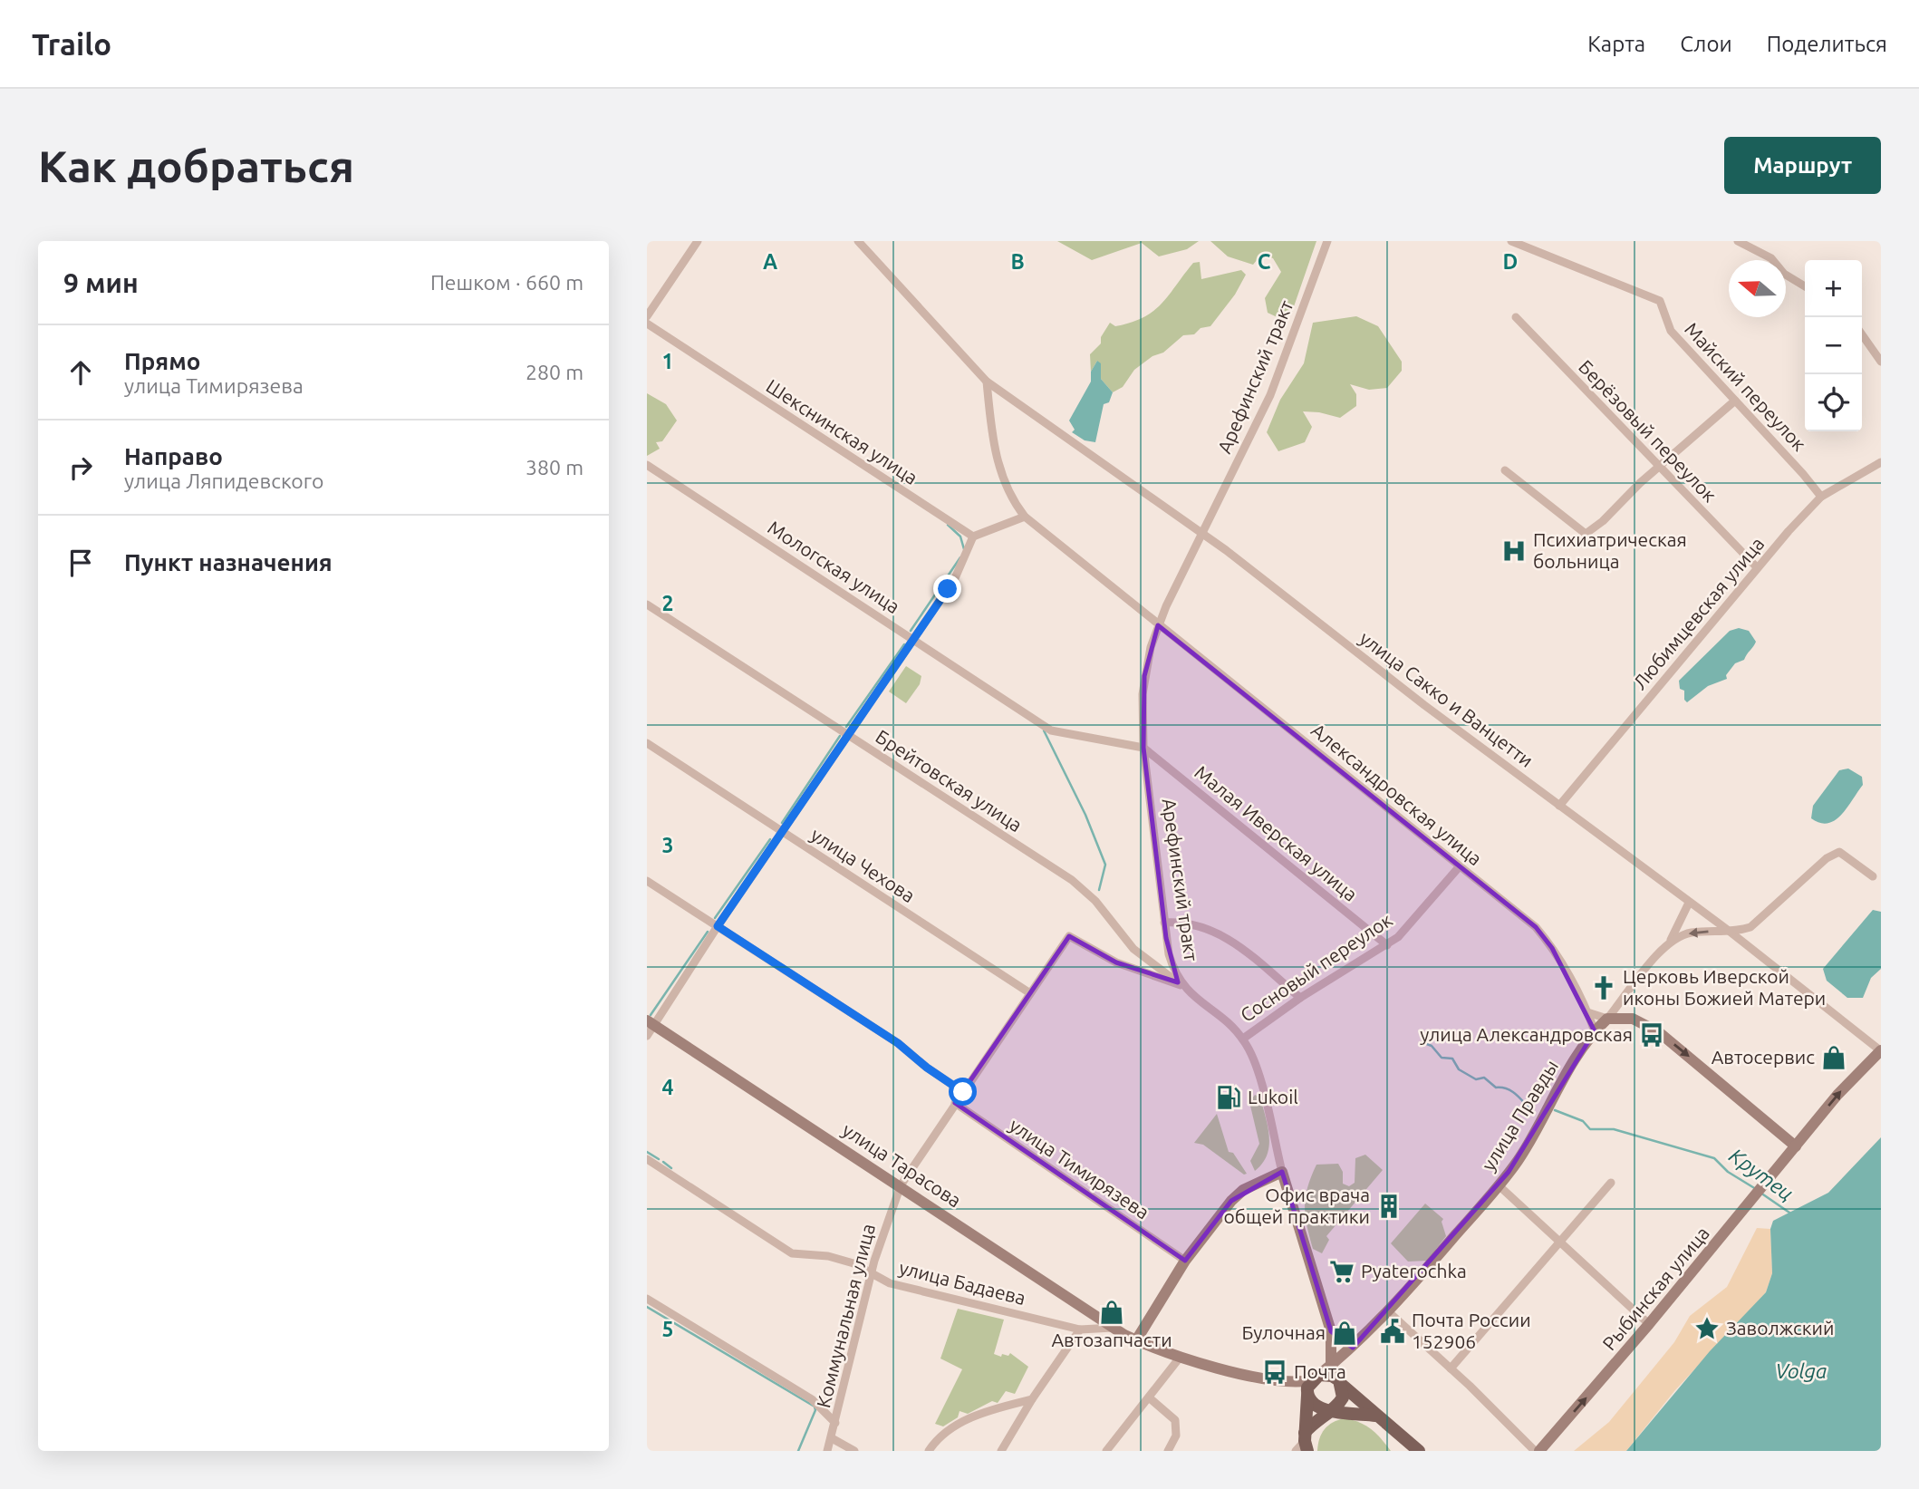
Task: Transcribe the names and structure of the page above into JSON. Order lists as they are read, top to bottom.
{
  "streets": {
    "street": [
      "Арефинский тракт",
      "Майский переулок",
      "Берёзовый переулок",
      "Шекснинская улица",
      "Мологская улица",
      "Любимцевская улица",
      "улица Сакко и Ванцетти",
      "Брейтовская улица",
      "Александровская улица",
      "Малая Иверская улица",
      "улица Чехова",
      "Сосновый переулок",
      "улица Правды",
      "улица Тарасова",
      "улица Тимирязева",
      "улица Бадаева",
      "Рыбинская улица",
      "Коммунальная улица"
    ]
  },
  "crossings": [
    ["Арефинский тракт", "Мологская улица"],
    ["Арефинский тракт", "улица Сакко и Ванцетти"],
    ["Арефинский тракт", "Брейтовская улица"],
    ["Арефинский тракт", "Александровская улица"],
    ["Арефинский тракт", "Малая Иверская улица"],
    ["Арефинский тракт", "Сосновый переулок"],
    ["Арефинский тракт", "улица Правды"],
    ["Арефинский тракт", "Коммунальная улица"],
    ["Майский переулок", "Любимцевская улица"],
    ["Берёзовый переулок", "Любимцевская улица"],
    ["Мологская улица", "Малая Иверская улица"],
    ["Любимцевская улица", "улица Сакко и Ванцетти"],
    ["улица Сакко и Ванцетти", "улица Правды"],
    ["Брейтовская улица", "Коммунальная улица"],
    ["Александровская улица", "Сосновый переулок"],
    ["Александровская улица", "улица Правды"],
    ["Малая Иверская улица", "Сосновый переулок"],
    ["улица Чехова", "Коммунальная улица"],
    ["улица Тарасова", "улица Бадаева"],
    ["улица Тарасова", "Коммунальная улица"],
    ["улица Тимирязева", "Коммунальная улица"],
    ["улица Бадаева", "Коммунальная улица"]
  ],
  "one_way": ["Рыбинская улица"],
  "water": ["Крутец", "Volga"],
  "places": {
    "hospital": ["Психиатрическая больница"],
    "church": ["Церковь Иверской иконы Божией Матери"],
    "bus stop": ["улица Александровская", "Почта"],
    "shop": ["Автосервис", "Автозапчасти", "Булочная"],
    "fuel station": ["Lukoil"],
    "building": ["Офис врача общей практики"],
    "supermarket": ["Pyaterochka"],
    "place": ["Заволжский"],
    "public building": ["Почта России 152906"]
  },
  "north": "left",
  "page": {
    "header": "Trailo",
    "nav": ["Карта", "Слои", "Поделиться"],
    "buttons": "Маршрут",
    "title": "Как добраться",
    "heading": ["9 мин", "Пешком · 660 m"],
    "map_buttons": ["+", "−"],
    "list": [
      ["Прямо", "улица Тимирязева", "280 m"],
      ["Направо", "улица Ляпидевского", "380 m"],
      "Пункт назначения"
    ]
  },
  "grid": {
    "columns": [
      "A",
      "B",
      "C",
      "D"
    ],
    "rows": [
      "1",
      "2",
      "3",
      "4",
      "5"
    ]
  }
}
